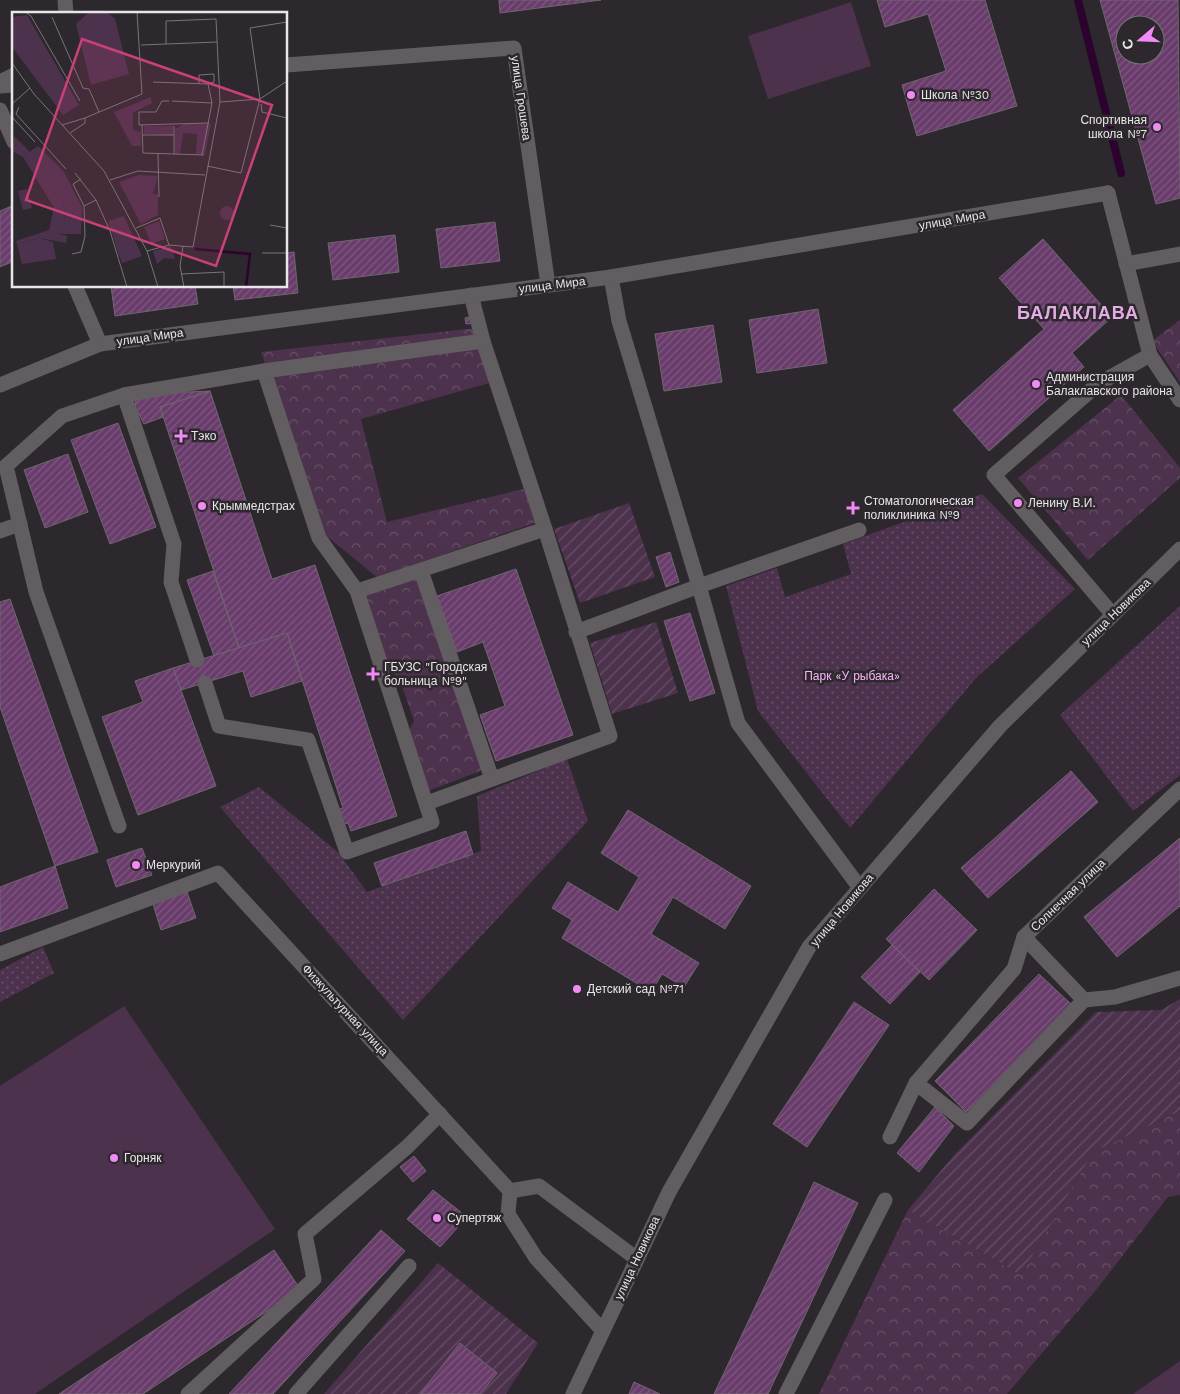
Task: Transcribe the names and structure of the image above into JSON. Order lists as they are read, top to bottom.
{
  "streets": {
    "street": [
      "улица Грошева",
      "улица Мира",
      "улица Новикова",
      "Солнечная улица",
      "Физкультурная улица"
    ]
  },
  "crossings": [
    ["улица Грошева", "улица Мира"]
  ],
  "districts": ["БАЛАКЛАВА"],
  "parks": ["Парк «У рыбака»"],
  "places": {
    "other": [
      "Школа №30",
      "Спортивная школа №7",
      "Администрация Балаклавского района",
      "Ленину В.И.",
      "Крыммедстрах",
      "Меркурий",
      "Детский сад №71",
      "Горняк",
      "Супертяж"
    ],
    "health": ["Тэко", "Стоматологическая поликлиника №9", "ГБУЗС \"Городская больница №9\""]
  },
  "north": "left"
}
